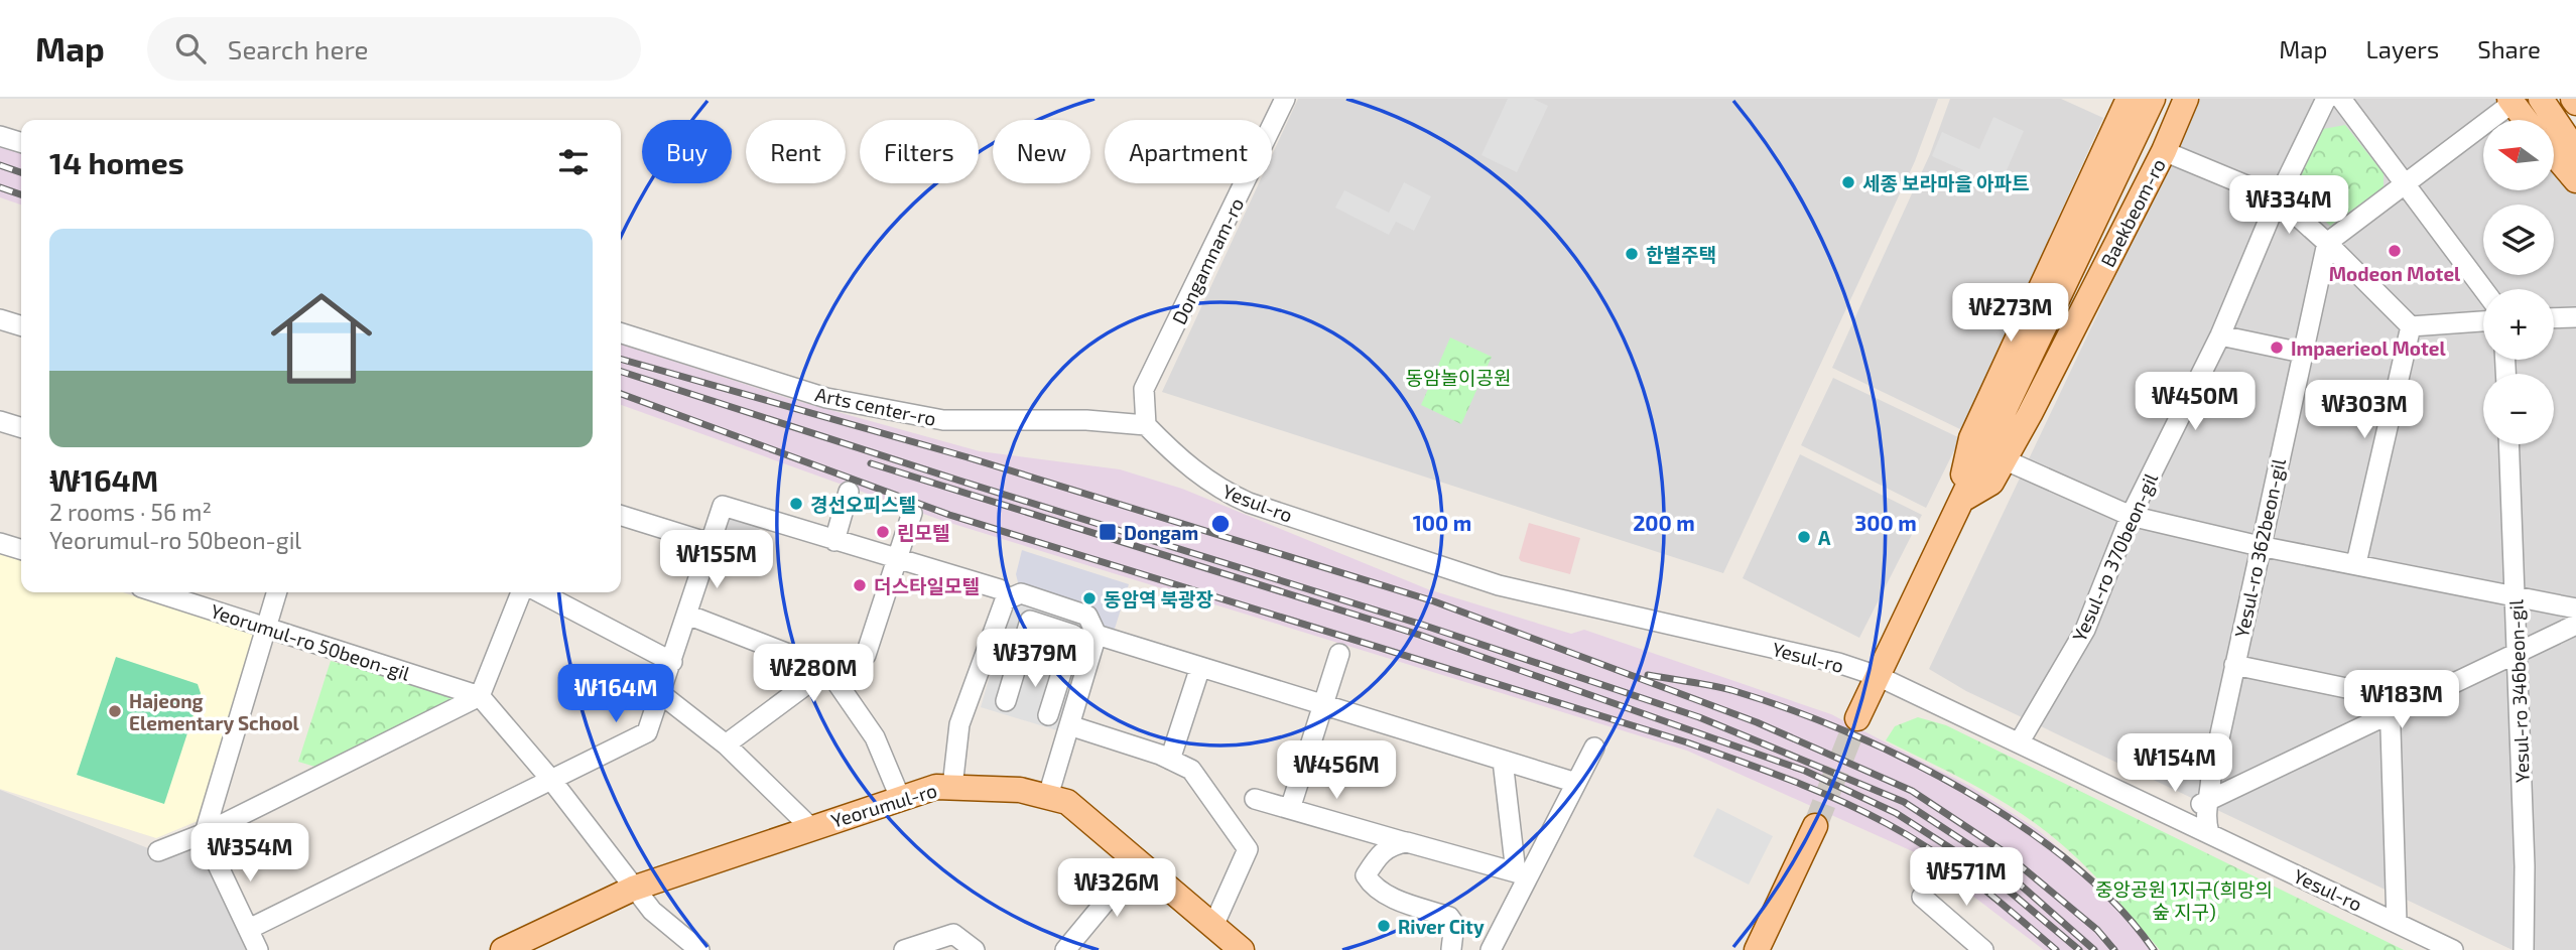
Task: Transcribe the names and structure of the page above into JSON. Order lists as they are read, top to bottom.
{
  "streets": {
    "main road": ["Baekbeom-ro", "Yeorumul-ro"],
    "street": [
      "Dongamnam-ro",
      "Arts center-ro",
      "Yesul-ro",
      "Yesul-ro 362beon-gil",
      "Yesul-ro 370beon-gil",
      "Yeorumul-ro 50beon-gil",
      "Yesul-ro 346beon-gil"
    ]
  },
  "crossings": [
    ["Baekbeom-ro", "Yesul-ro"],
    ["Dongamnam-ro", "Arts center-ro"],
    ["Dongamnam-ro", "Yesul-ro"],
    ["Arts center-ro", "Yesul-ro"],
    ["Yesul-ro", "Yesul-ro 362beon-gil"],
    ["Yesul-ro", "Yesul-ro 370beon-gil"]
  ],
  "parks": ["동암놀이공원", "중앙공원 1지구(희망의 숲 지구)"],
  "places": {
    "other": [
      "세종 보라마을 아파트",
      "Modeon Motel",
      "한별주택",
      "Impaerieol Motel",
      "경선오피스텔",
      "린모텔",
      "A",
      "더스타일모텔",
      "동암역 북광장",
      "Hajeong Elementary School",
      "River City"
    ],
    "transit": ["Dongam"]
  },
  "north": "left",
  "page": {
    "header": "Map",
    "search": "Search here",
    "nav": ["Map", "Layers", "Share"],
    "map_buttons": ["+", "−"],
    "chip": [
      "Buy",
      "Rent",
      "Filters",
      "New",
      "Apartment"
    ],
    "heading": "14 homes",
    "price": [
      "₩334M",
      "₩273M",
      "₩450M",
      "₩303M",
      "₩155M",
      "₩379M",
      "₩280M",
      "₩164M",
      "₩183M",
      "₩154M",
      "₩456M",
      "₩354M",
      "₩571M",
      "₩326M"
    ],
    "list": [
      {
        "name": "₩164M",
        "note": "2 rooms · 56 m² · Yeorumul-ro 50beon-gil"
      }
    ]
  },
  "rings": ["100 m", "200 m", "300 m"]
}
